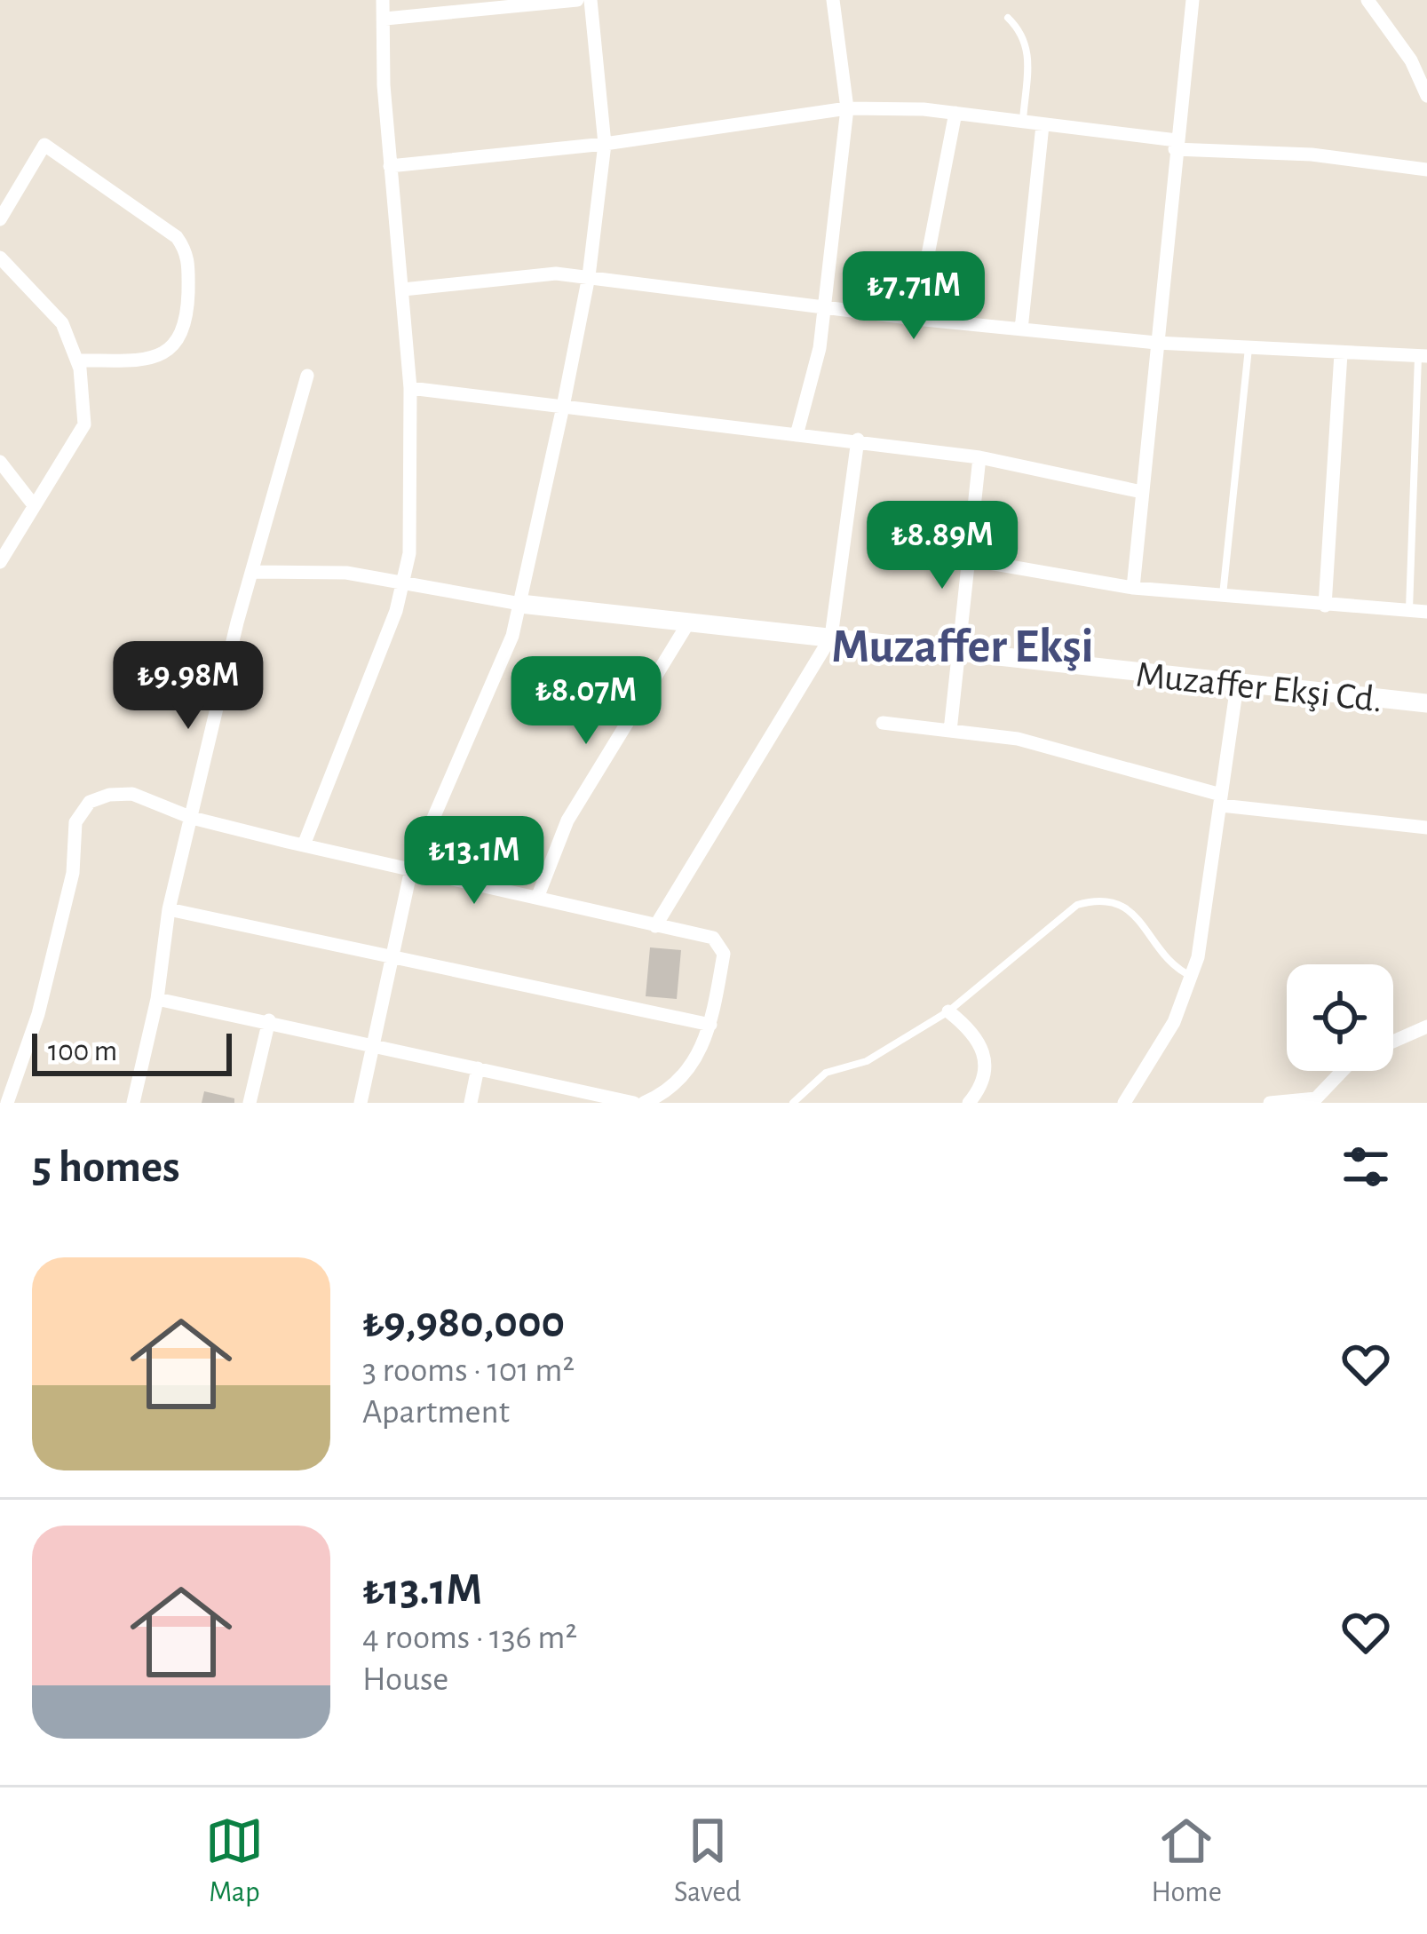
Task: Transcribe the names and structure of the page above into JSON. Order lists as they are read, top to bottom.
{
  "streets": {
    "street": ["Muzaffer Ekşi Cd."]
  },
  "districts": ["Muzaffer Ekşi"],
  "scale_bar": "100 m",
  "page": {
    "price": [
      "₺7.71M",
      "₺8.89M",
      "₺9.98M",
      "₺8.07M",
      "₺13.1M"
    ],
    "scale": "100 m",
    "heading": "5 homes",
    "list": [
      {
        "name": "₺9,980,000",
        "note": "3 rooms · 101 m² · Apartment"
      },
      {
        "name": "₺13.1M",
        "note": "4 rooms · 136 m² · House"
      }
    ],
    "tabs": ["Map", "Saved", "Home"]
  }
}
